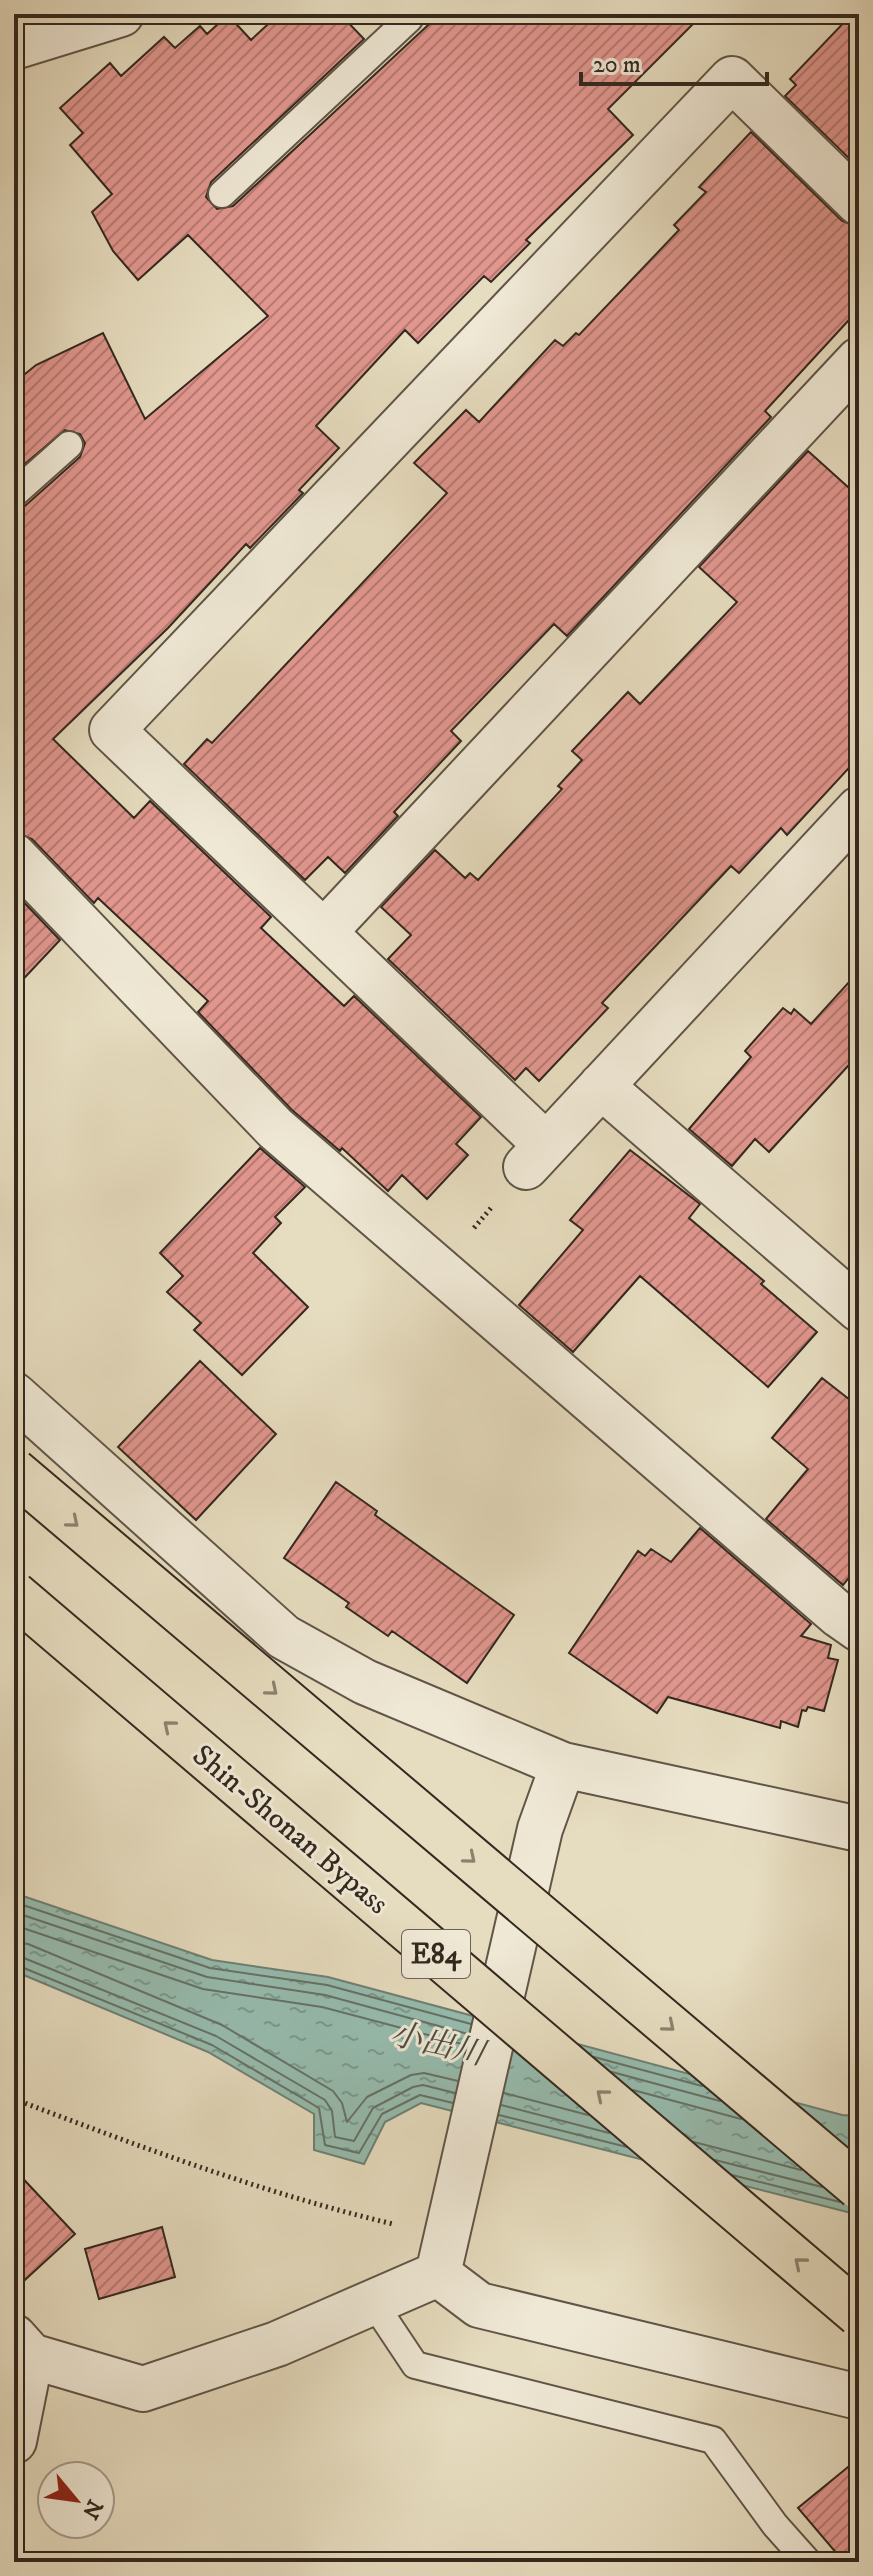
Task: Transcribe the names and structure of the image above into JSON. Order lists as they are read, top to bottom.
{
  "streets": {
    "highway": ["Shin-Shonan Bypass", "E84"]
  },
  "water": ["小出川"],
  "scale_bar": "20 m",
  "north": "bottom right"
}
